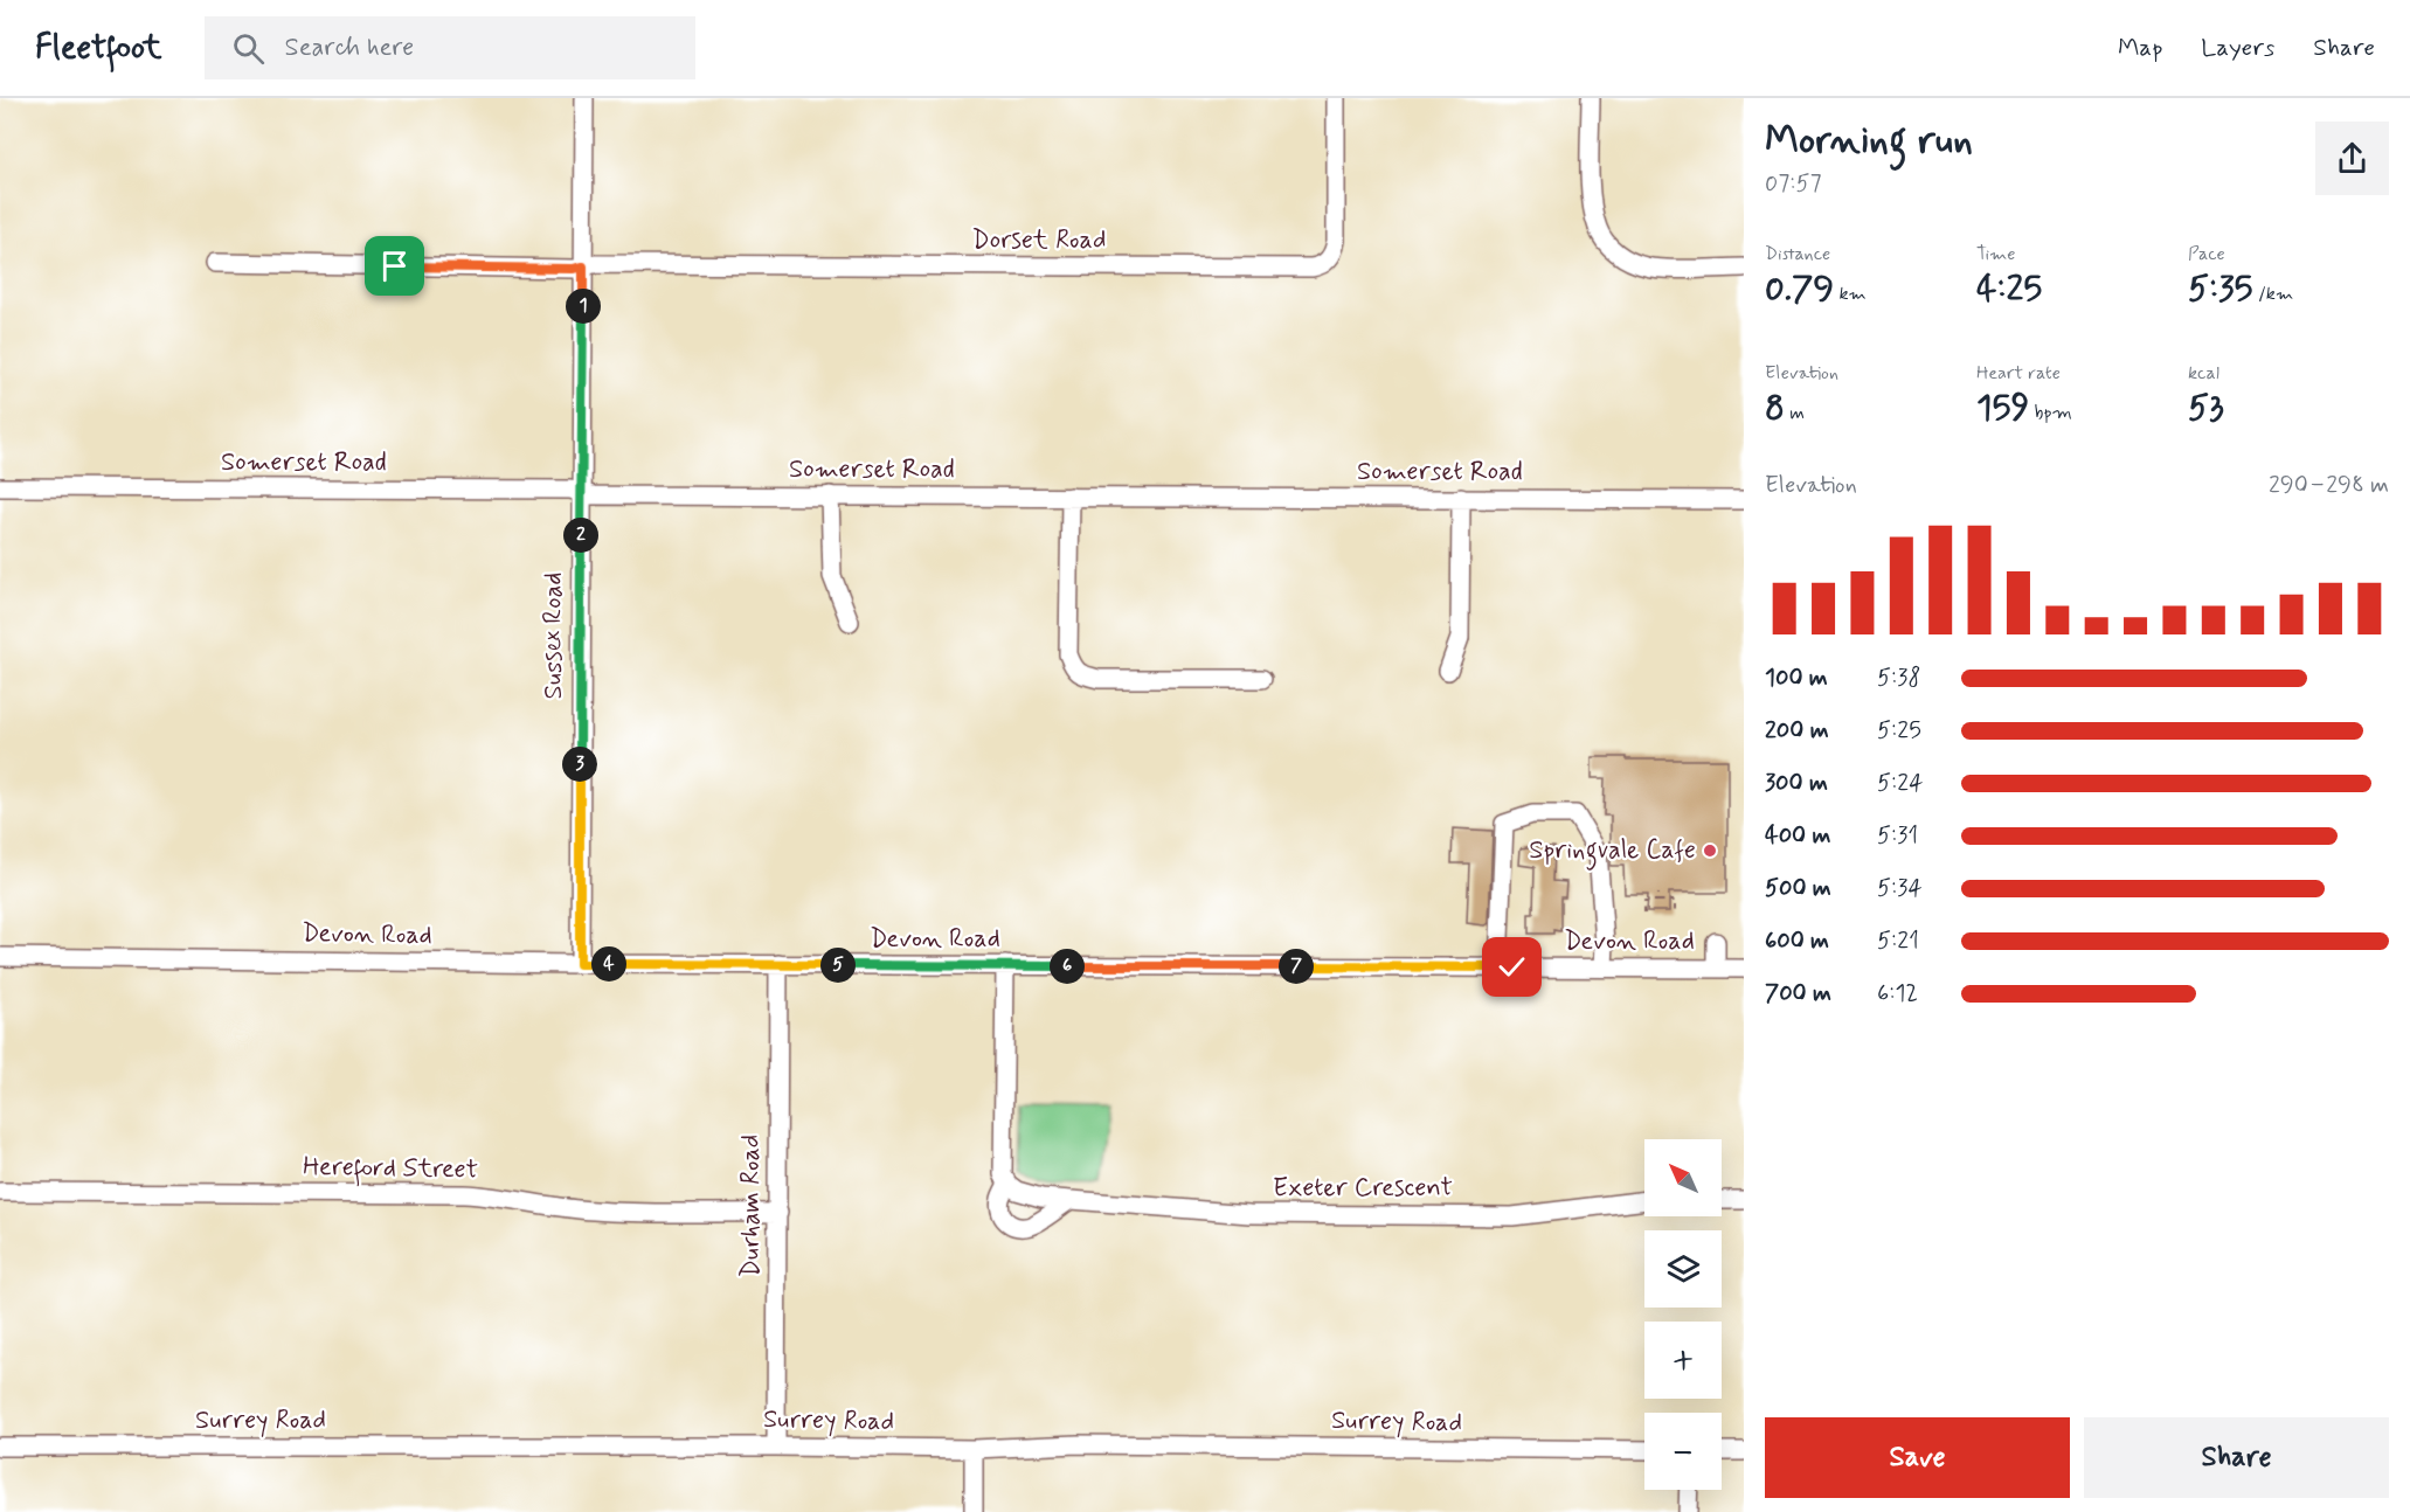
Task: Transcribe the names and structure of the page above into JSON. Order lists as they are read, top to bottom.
{
  "streets": {
    "street": [
      "Dorset Road",
      "Somerset Road",
      "Sussex Road",
      "Devon Road",
      "Hereford Street",
      "Exeter Crescent",
      "Durham Road",
      "Surrey Road"
    ]
  },
  "crossings": [
    ["Dorset Road", "Sussex Road"],
    ["Somerset Road", "Sussex Road"],
    ["Sussex Road", "Devon Road"],
    ["Devon Road", "Durham Road"],
    ["Hereford Street", "Durham Road"],
    ["Durham Road", "Surrey Road"]
  ],
  "places": ["Springvale Cafe"],
  "north": "top left",
  "page": {
    "header": "Fleetfoot",
    "search": "Search here",
    "nav": ["Map", "Layers", "Share"],
    "heading": ["Morning run", "07:57"],
    "stats": [
      ["Distance", "0.79 km"],
      ["Time", "4:25"],
      ["Pace", "5:35 /km"],
      ["Elevation", "8 m"],
      ["Heart rate", "159 bpm"],
      ["kcal", "53"]
    ],
    "pins": [
      "1",
      "2",
      "3",
      "4",
      "5",
      "6",
      "7"
    ],
    "chart": ["Elevation", "290–298 m"],
    "list": [
      {
        "name": "100 m",
        "note": "5:38"
      },
      {
        "name": "200 m",
        "note": "5:25"
      },
      {
        "name": "300 m",
        "note": "5:24"
      },
      {
        "name": "400 m",
        "note": "5:31"
      },
      {
        "name": "500 m",
        "note": "5:34"
      },
      {
        "name": "600 m",
        "note": "5:21"
      },
      {
        "name": "700 m",
        "note": "6:12"
      }
    ],
    "map_buttons": ["+", "−"],
    "buttons": ["Save", "Share"]
  }
}
